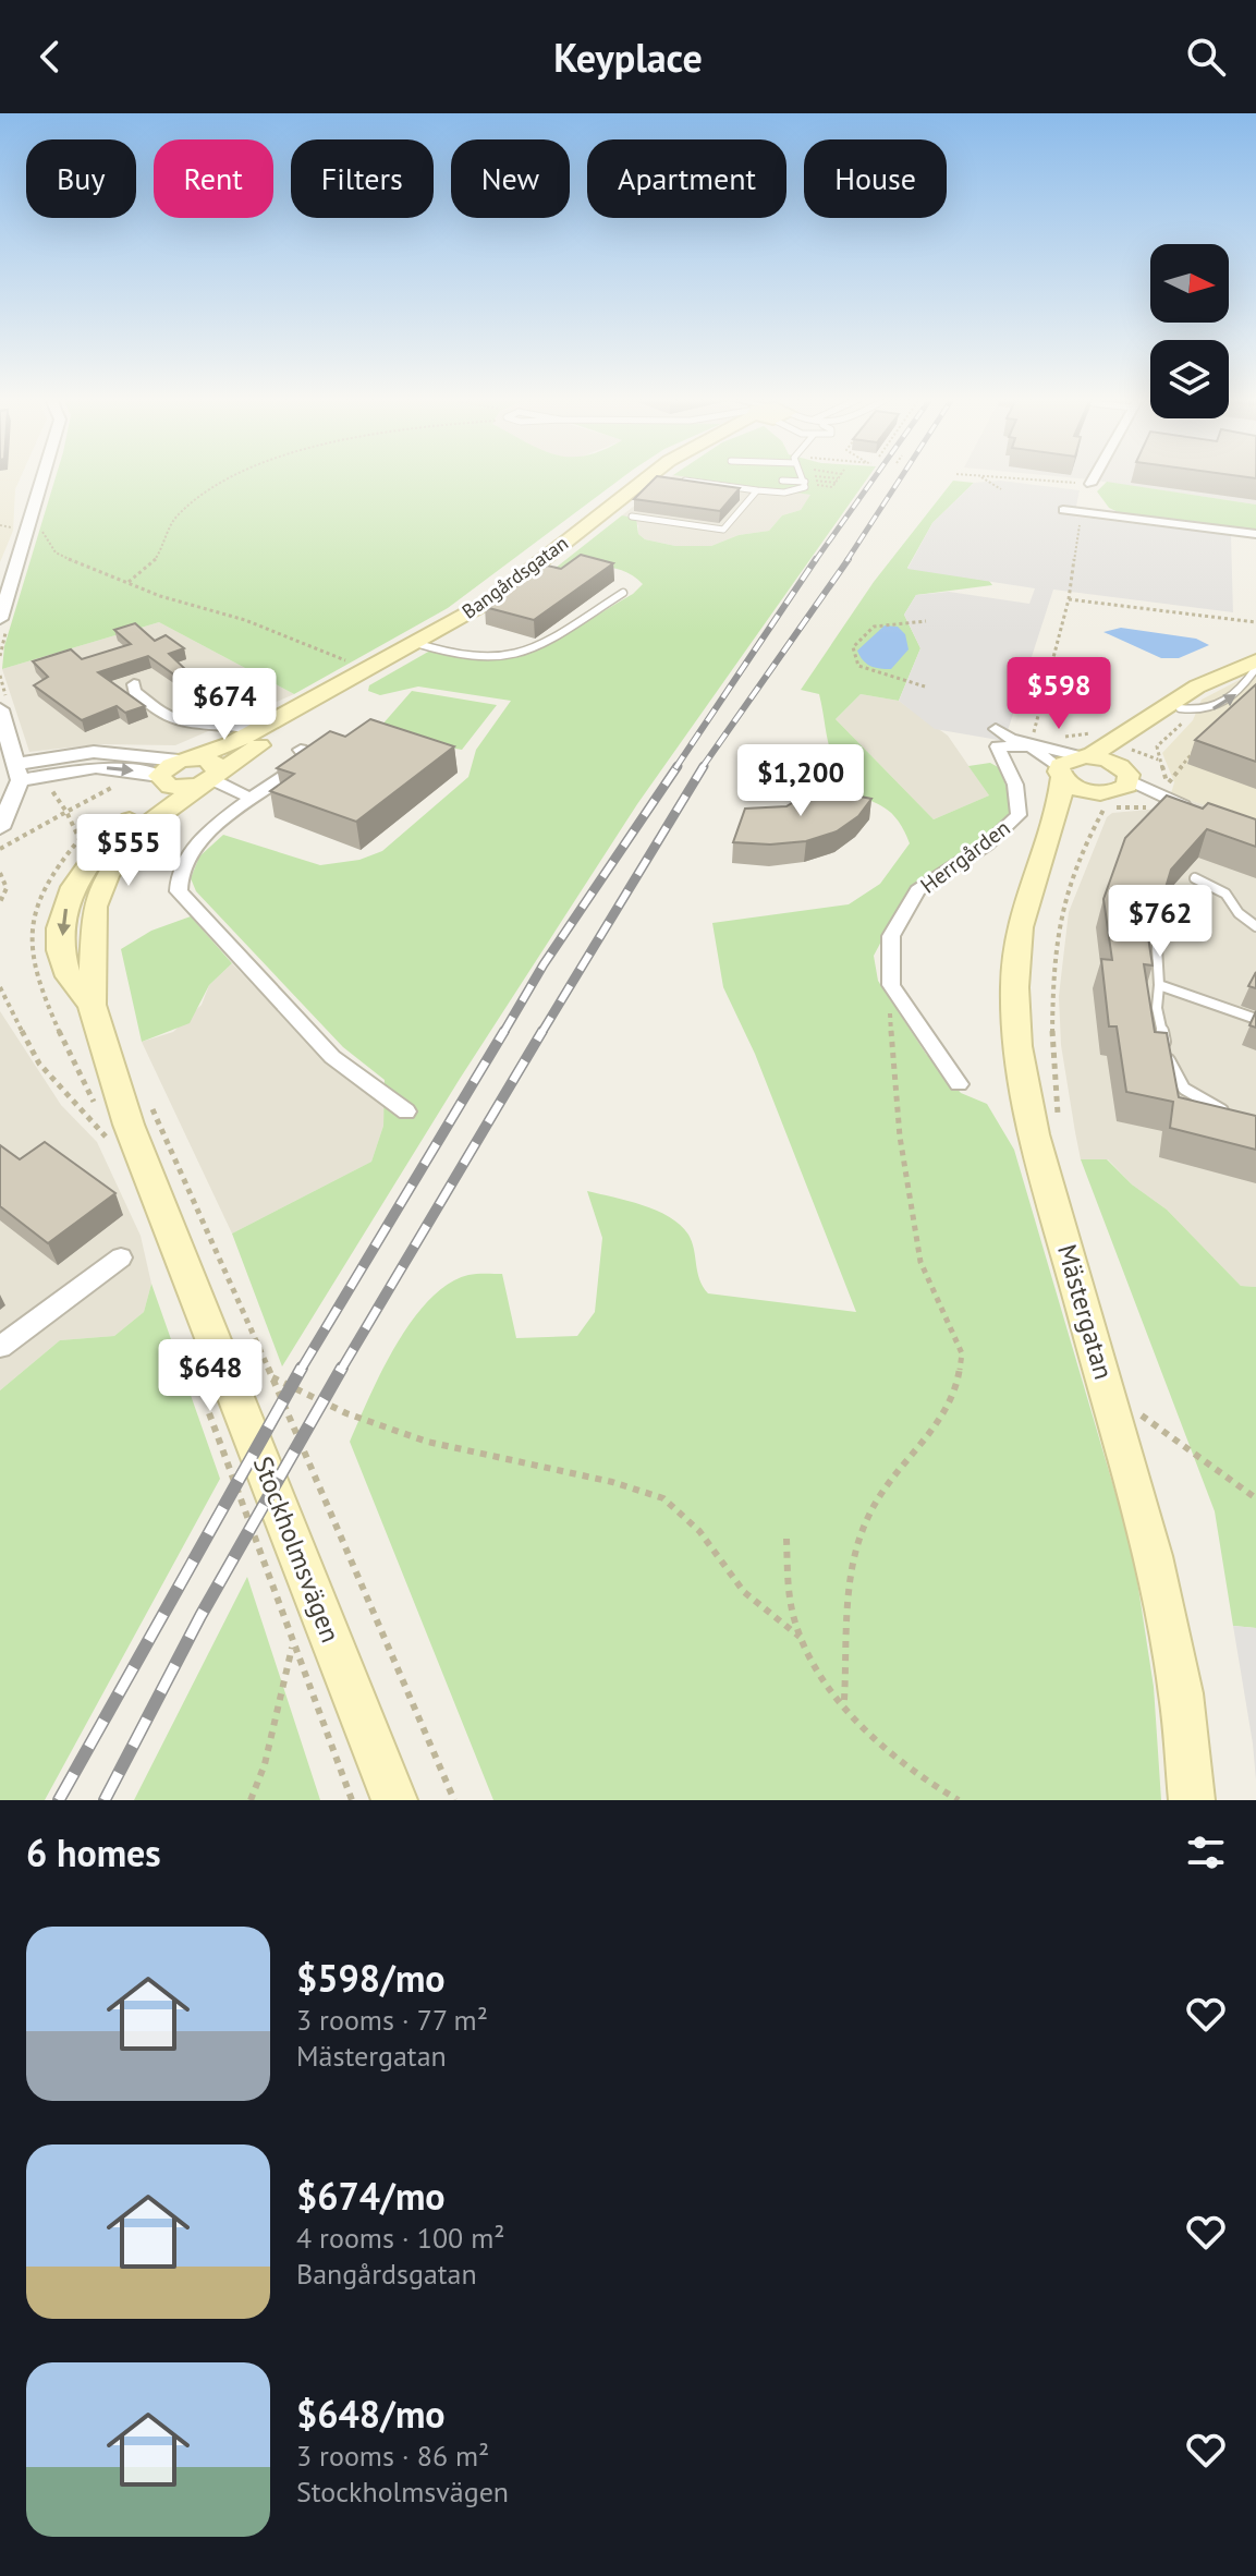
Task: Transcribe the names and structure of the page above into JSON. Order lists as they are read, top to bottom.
{
  "streets": {
    "main road": ["Bangårdsgatan", "Mästergatan", "Stockholmsvägen"],
    "street": ["Herrgården"]
  },
  "crossings": [
    ["Bangårdsgatan", "Stockholmsvägen"]
  ],
  "north": "right",
  "page": {
    "header": "Keyplace",
    "chip": [
      "Buy",
      "Rent",
      "Filters",
      "New",
      "Apartment",
      "House"
    ],
    "price": [
      "$598",
      "$674",
      "$1,200",
      "$555",
      "$762",
      "$648"
    ],
    "heading": "6 homes",
    "list": [
      {
        "name": "$598/mo",
        "note": "3 rooms · 77 m² · Mästergatan"
      },
      {
        "name": "$674/mo",
        "note": "4 rooms · 100 m² · Bangårdsgatan"
      },
      {
        "name": "$648/mo",
        "note": "3 rooms · 86 m² · Stockholmsvägen"
      }
    ]
  }
}
